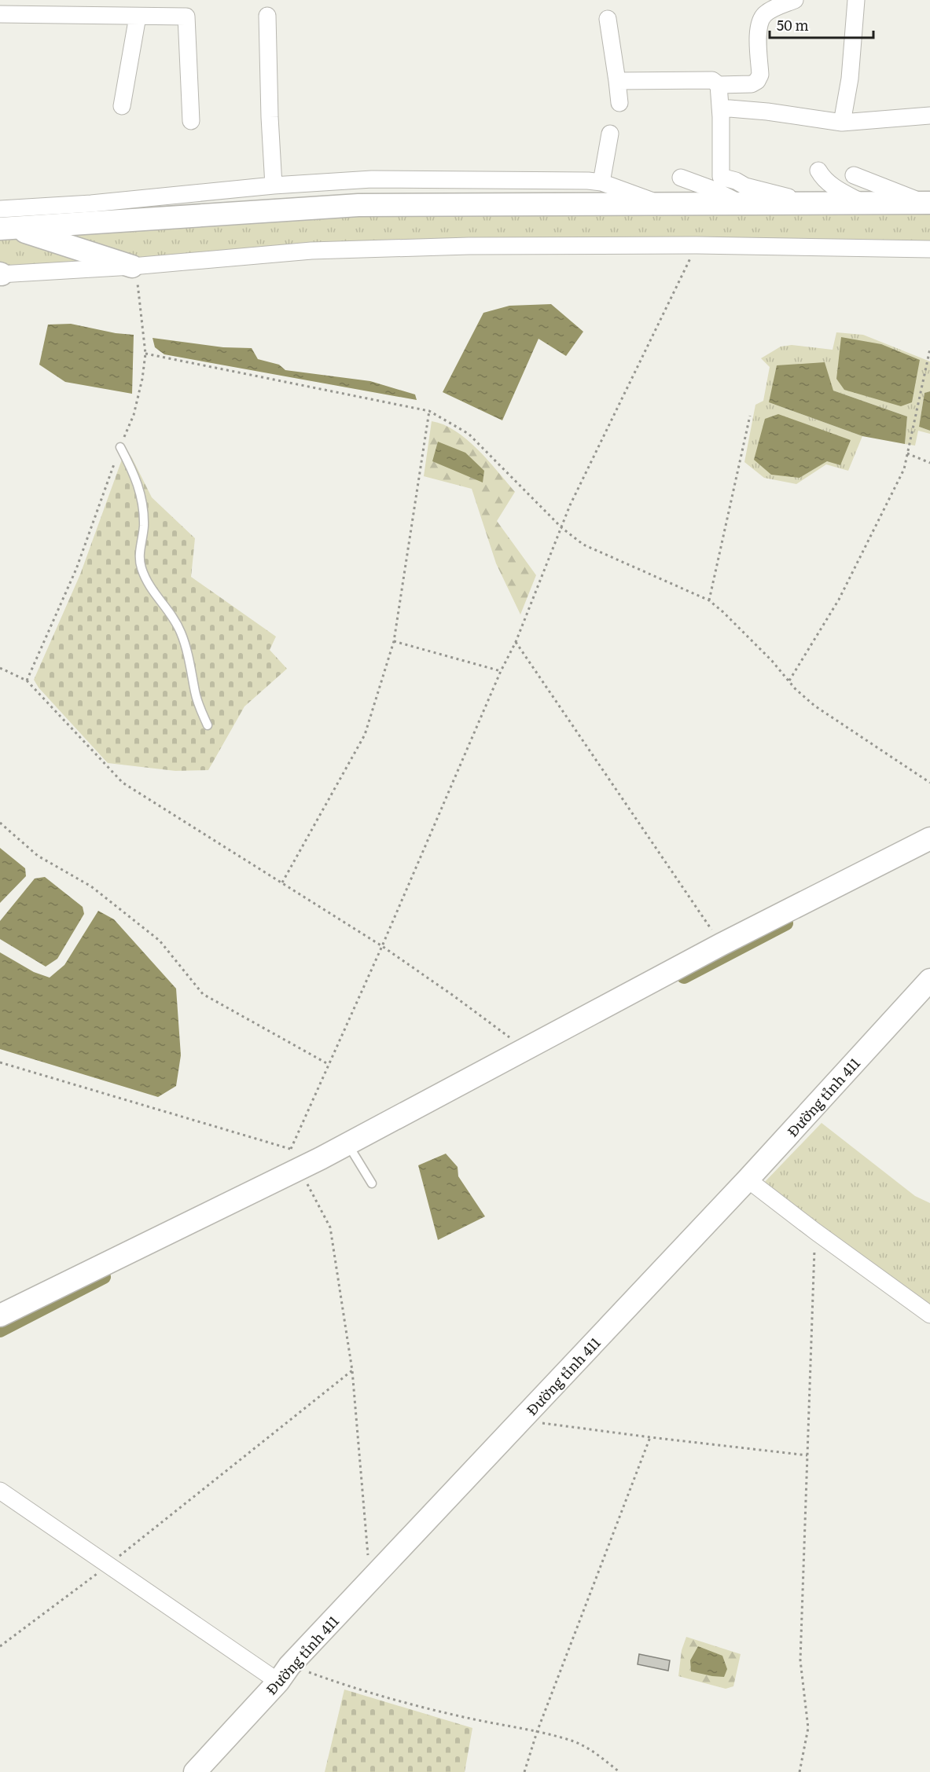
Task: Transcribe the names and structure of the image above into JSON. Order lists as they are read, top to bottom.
{
  "streets": {
    "main road": ["Đường tỉnh 411"]
  },
  "scale_bar": "50 m"
}
